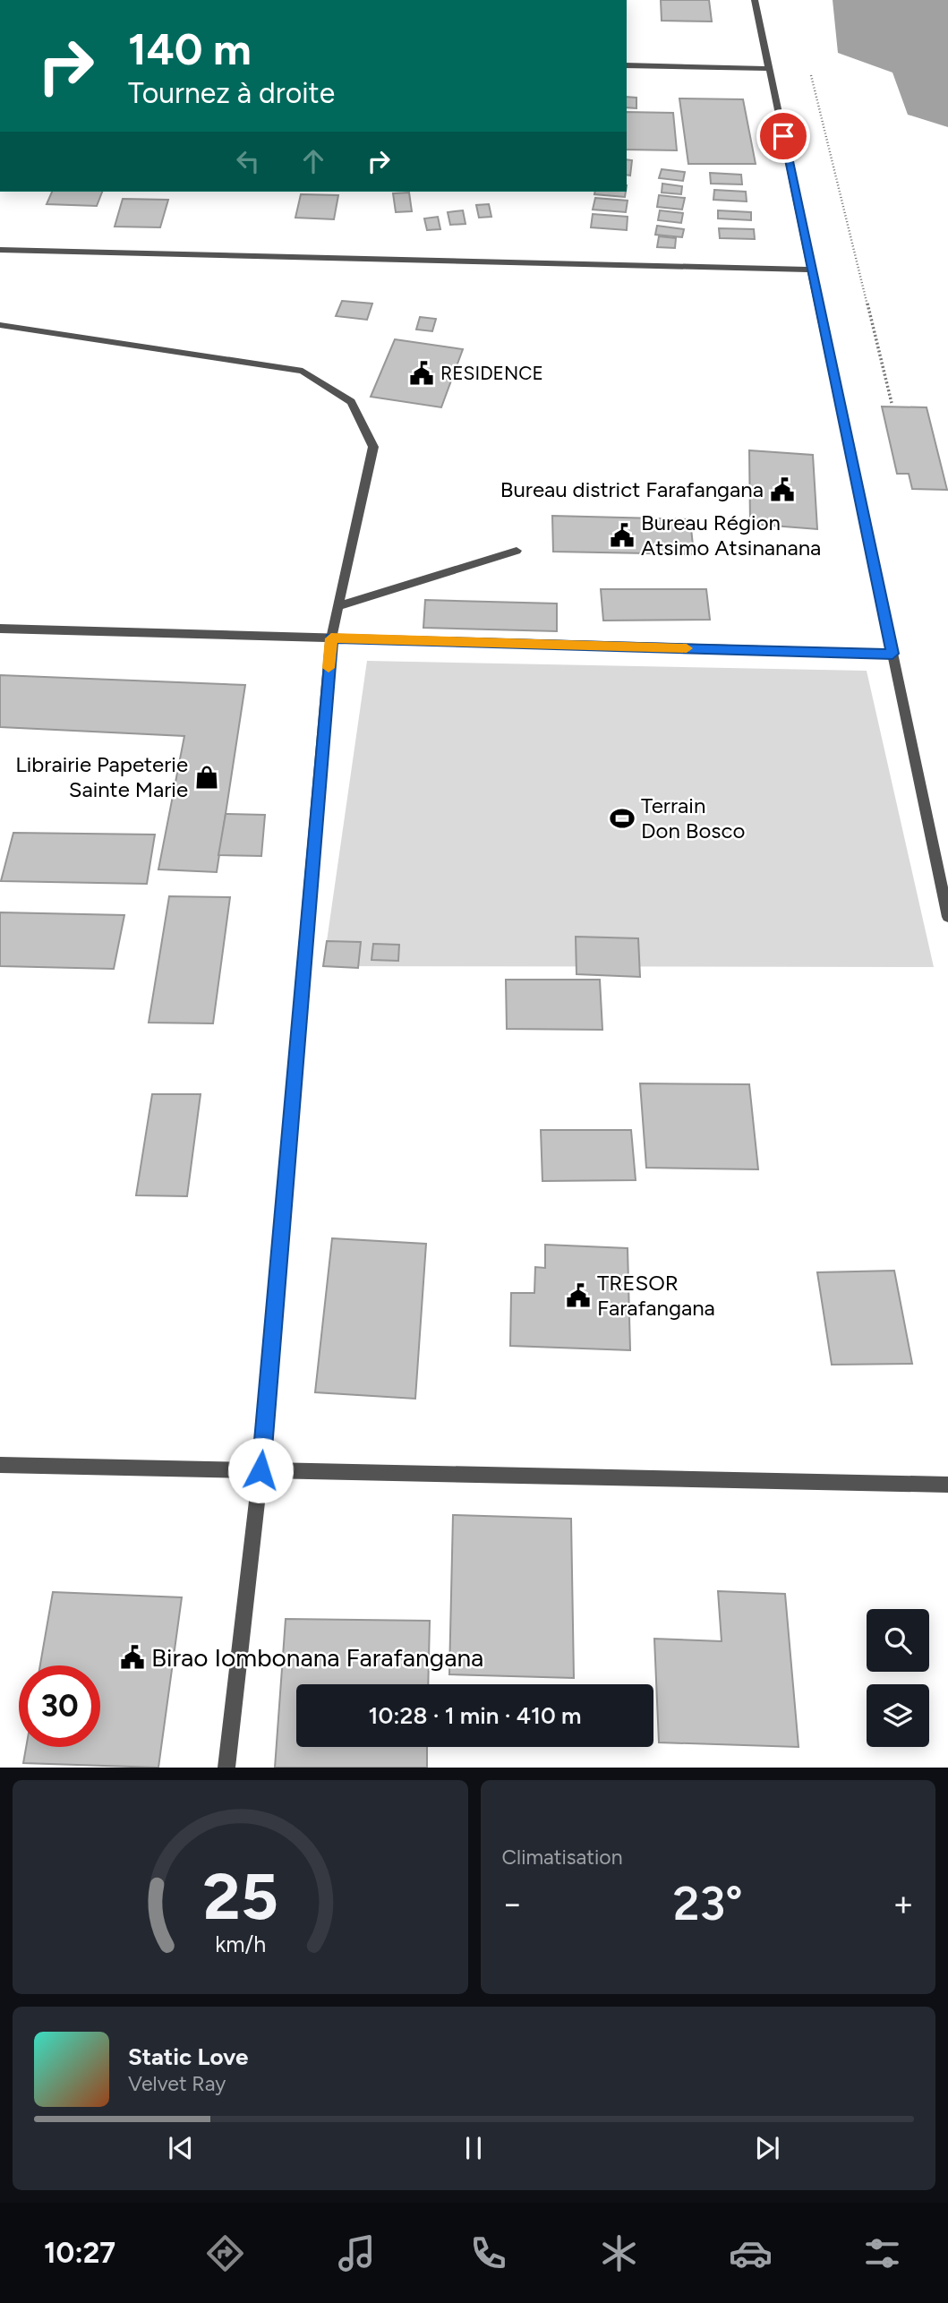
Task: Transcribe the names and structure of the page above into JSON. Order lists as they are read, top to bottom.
{
  "places": {
    "public building": [
      "RESIDENCE",
      "Bureau district Farafangana",
      "Bureau Région Atsimo Atsinanana",
      "TRESOR Farafangana",
      "Birao Iombonana Farafangana"
    ],
    "shop": ["Librairie Papeterie Sainte Marie"],
    "sports": ["Terrain Don Bosco"]
  },
  "page": {
    "turn": ["140 m", "Tournez à droite"],
    "limit": "30",
    "trip": "10:28 · 1 min · 410 m",
    "tile": "Climatisation",
    "heat": ["−", "23°", "+"],
    "song": ["Static Love", "Velvet Ray"],
    "tabs": "10:27",
    "gauge": ["25", "km/h"]
  }
}
